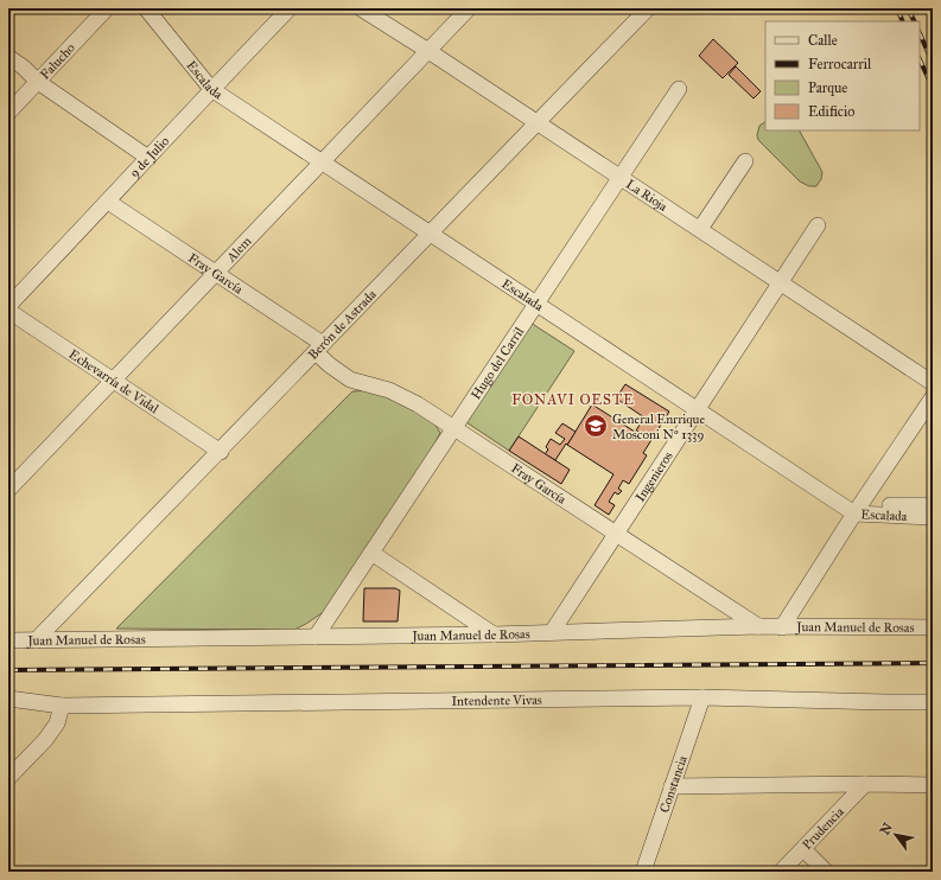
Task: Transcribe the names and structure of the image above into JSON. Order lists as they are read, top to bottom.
{
  "streets": {
    "street": [
      "Falucho",
      "Escalada",
      "9 de Julio",
      "La Rioja",
      "Alem",
      "Fray García",
      "Berón de Astrada",
      "Hugo del Carril",
      "Echevarría de Vidal",
      "Ingenieros",
      "Juan Manuel de Rosas",
      "Intendente Vivas",
      "Constancia",
      "Prudencia"
    ]
  },
  "crossings": [
    ["Escalada", "9 de Julio"],
    ["Escalada", "Alem"],
    ["Escalada", "Berón de Astrada"],
    ["Escalada", "Hugo del Carril"],
    ["Escalada", "Ingenieros"],
    ["9 de Julio", "Fray García"],
    ["La Rioja", "Alem"],
    ["La Rioja", "Berón de Astrada"],
    ["La Rioja", "Hugo del Carril"],
    ["La Rioja", "Ingenieros"],
    ["Alem", "Fray García"],
    ["Alem", "Echevarría de Vidal"],
    ["Fray García", "Berón de Astrada"],
    ["Fray García", "Hugo del Carril"],
    ["Fray García", "Ingenieros"],
    ["Fray García", "Juan Manuel de Rosas"],
    ["Berón de Astrada", "Echevarría de Vidal"],
    ["Berón de Astrada", "Juan Manuel de Rosas"],
    ["Hugo del Carril", "Juan Manuel de Rosas"],
    ["Ingenieros", "Juan Manuel de Rosas"],
    ["Intendente Vivas", "Constancia"]
  ],
  "districts": ["FONAVI OESTE"],
  "places": {
    "school or university": ["General Enrrique Mosconi Nº 1339"]
  },
  "legend": [
    "Calle",
    "Ferrocarril",
    "Parque",
    "Edificio"
  ],
  "north": "top left"
}
